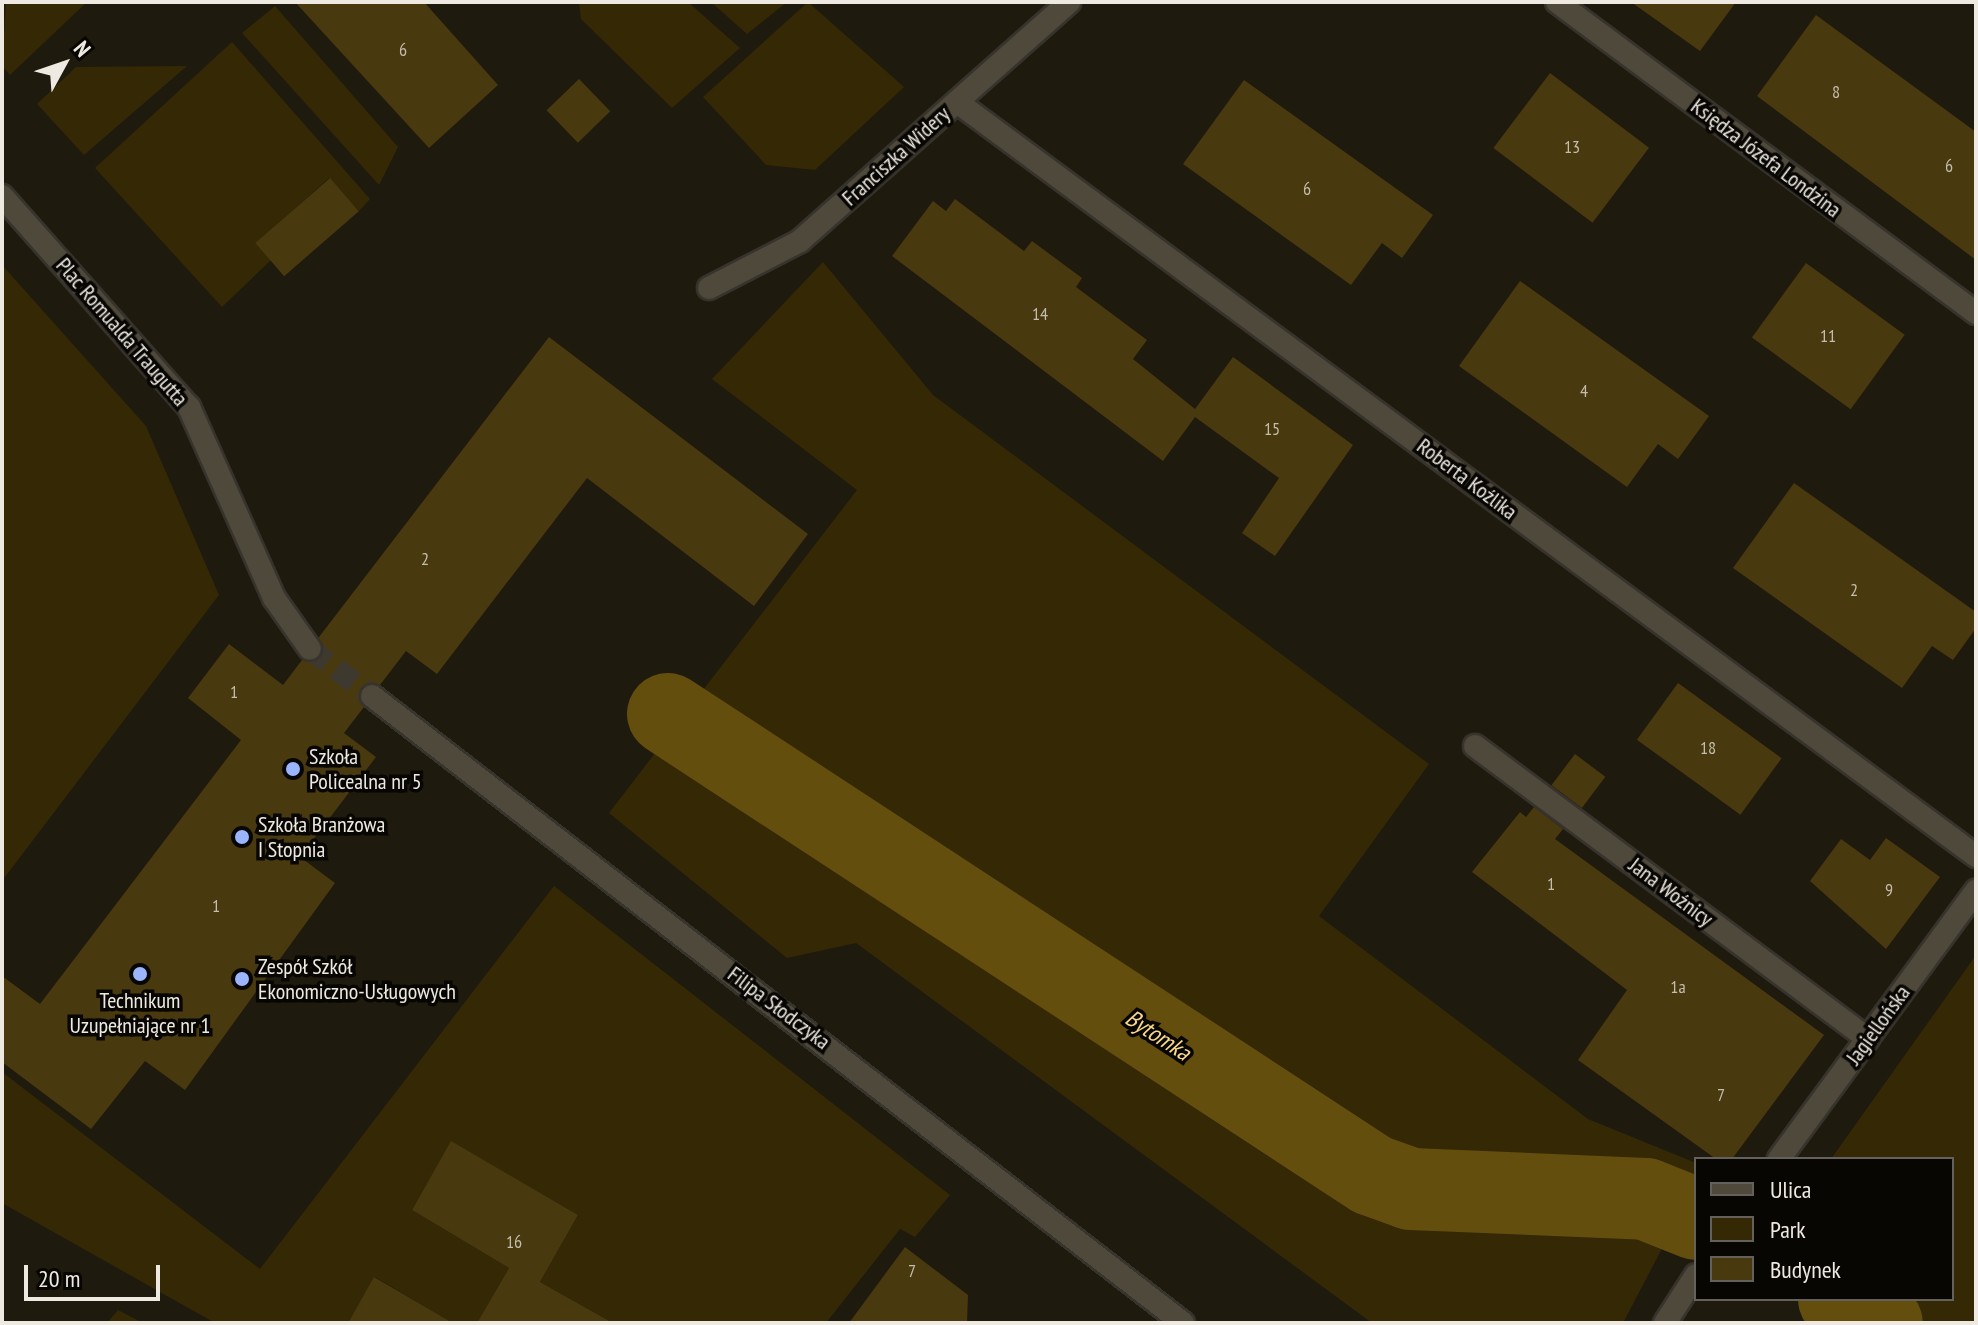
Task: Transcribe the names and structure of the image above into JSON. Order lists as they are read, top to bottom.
{
  "streets": {
    "street": [
      "Franciszka Widery",
      "Księdza Józefa Londzina",
      "Plac Romualda Traugutta",
      "Roberta Koźlika",
      "Jana Woźnicy",
      "Filipa Słodczyka",
      "Jagiellońska"
    ]
  },
  "crossings": [
    ["Franciszka Widery", "Roberta Koźlika"],
    ["Jana Woźnicy", "Jagiellońska"]
  ],
  "water": ["Bytomka"],
  "places": [
    "Szkoła Policealna nr 5",
    "Szkoła Branżowa I Stopnia",
    "Technikum Uzupełniające nr 1",
    "Zespół Szkół Ekonomiczno-Usługowych"
  ],
  "house_numbers": [
    "6",
    "8",
    "13",
    "6",
    "6",
    "14",
    "11",
    "4",
    "15",
    "2",
    "2",
    "1",
    "18",
    "1",
    "9",
    "1",
    "1a",
    "7",
    "16",
    "7"
  ],
  "legend": ["Ulica", "Park", "Budynek"],
  "scale_bar": "20 m",
  "north": "top right"
}
